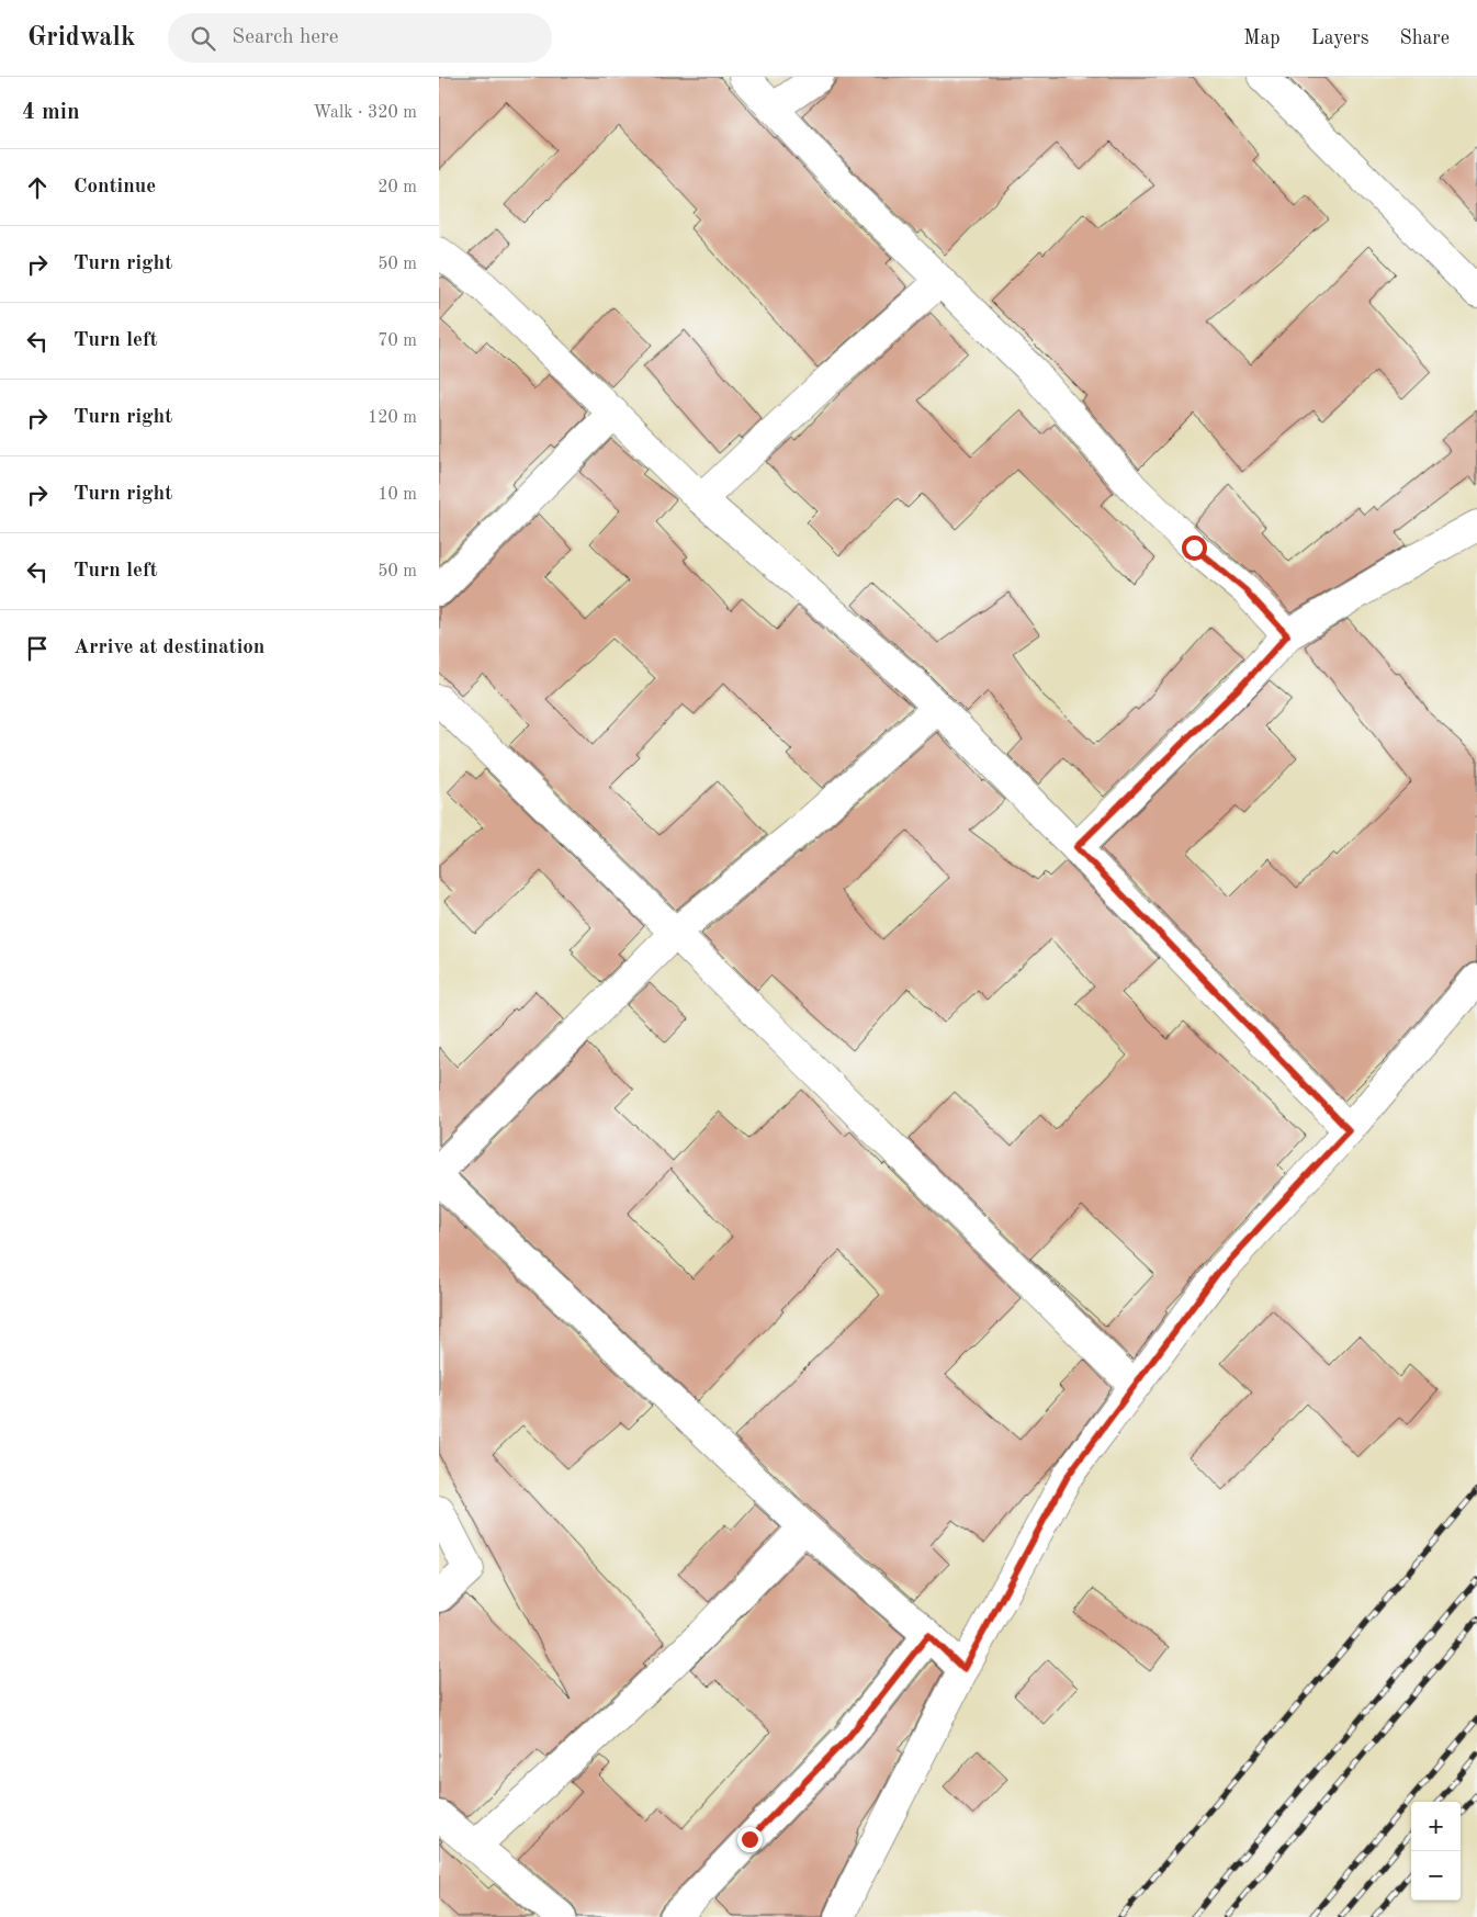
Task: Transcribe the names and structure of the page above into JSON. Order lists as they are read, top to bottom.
{
  "page": {
    "header": "Gridwalk",
    "search": "Search here",
    "nav": ["Map", "Layers", "Share"],
    "heading": ["4 min", "Walk · 320 m"],
    "list": [
      ["Continue", "20 m"],
      ["Turn right", "50 m"],
      ["Turn left", "70 m"],
      ["Turn right", "120 m"],
      ["Turn right", "10 m"],
      ["Turn left", "50 m"],
      "Arrive at destination"
    ],
    "map_buttons": ["+", "−"]
  }
}
